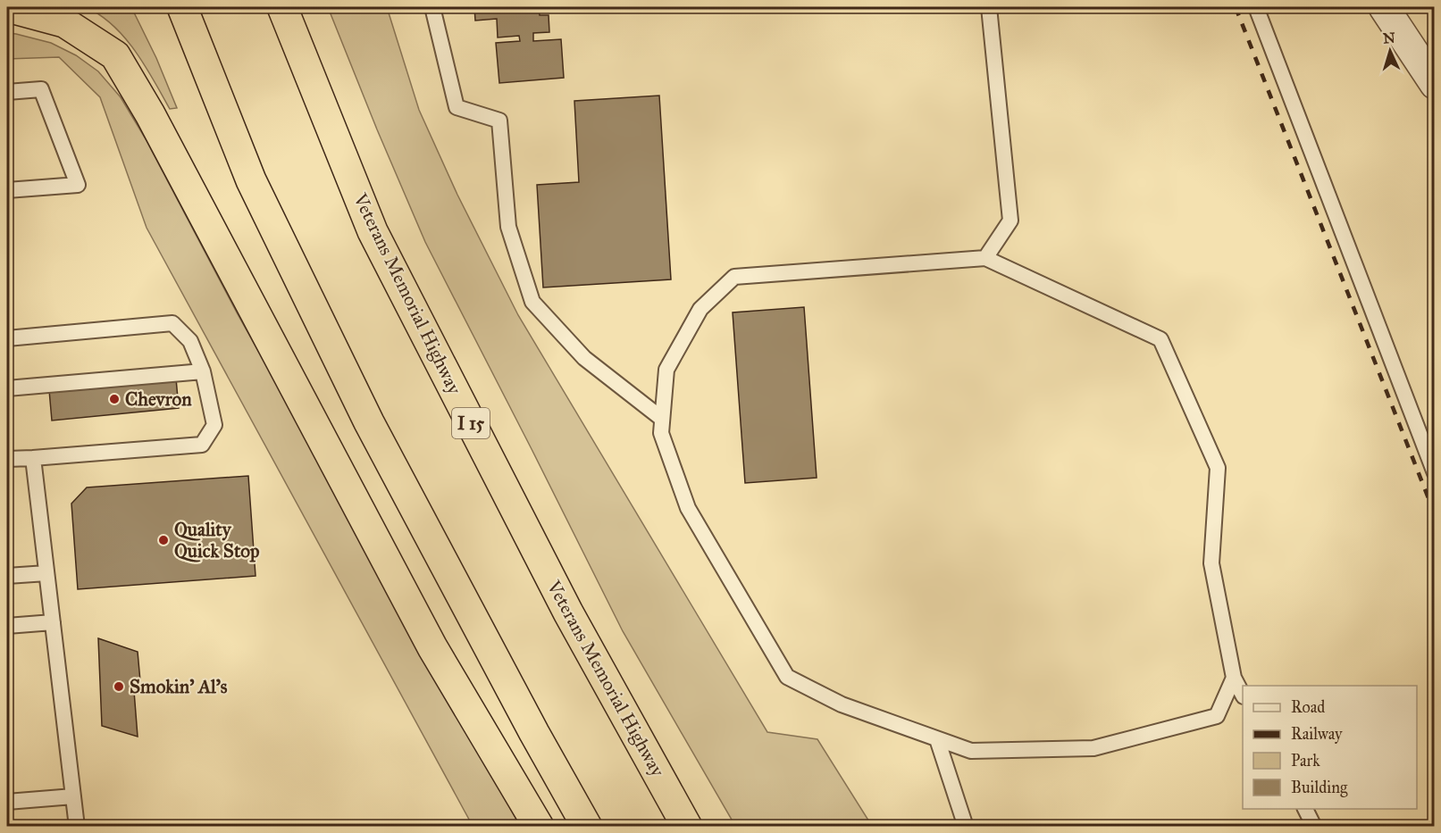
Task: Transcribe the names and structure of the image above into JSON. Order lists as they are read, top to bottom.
{
  "streets": {
    "highway": ["Veterans Memorial Highway", "I 15"]
  },
  "places": ["Chevron", "Quality Quick Stop", "Smokin' Al's"],
  "legend": [
    "Road",
    "Railway",
    "Park",
    "Building"
  ],
  "north": "top"
}
